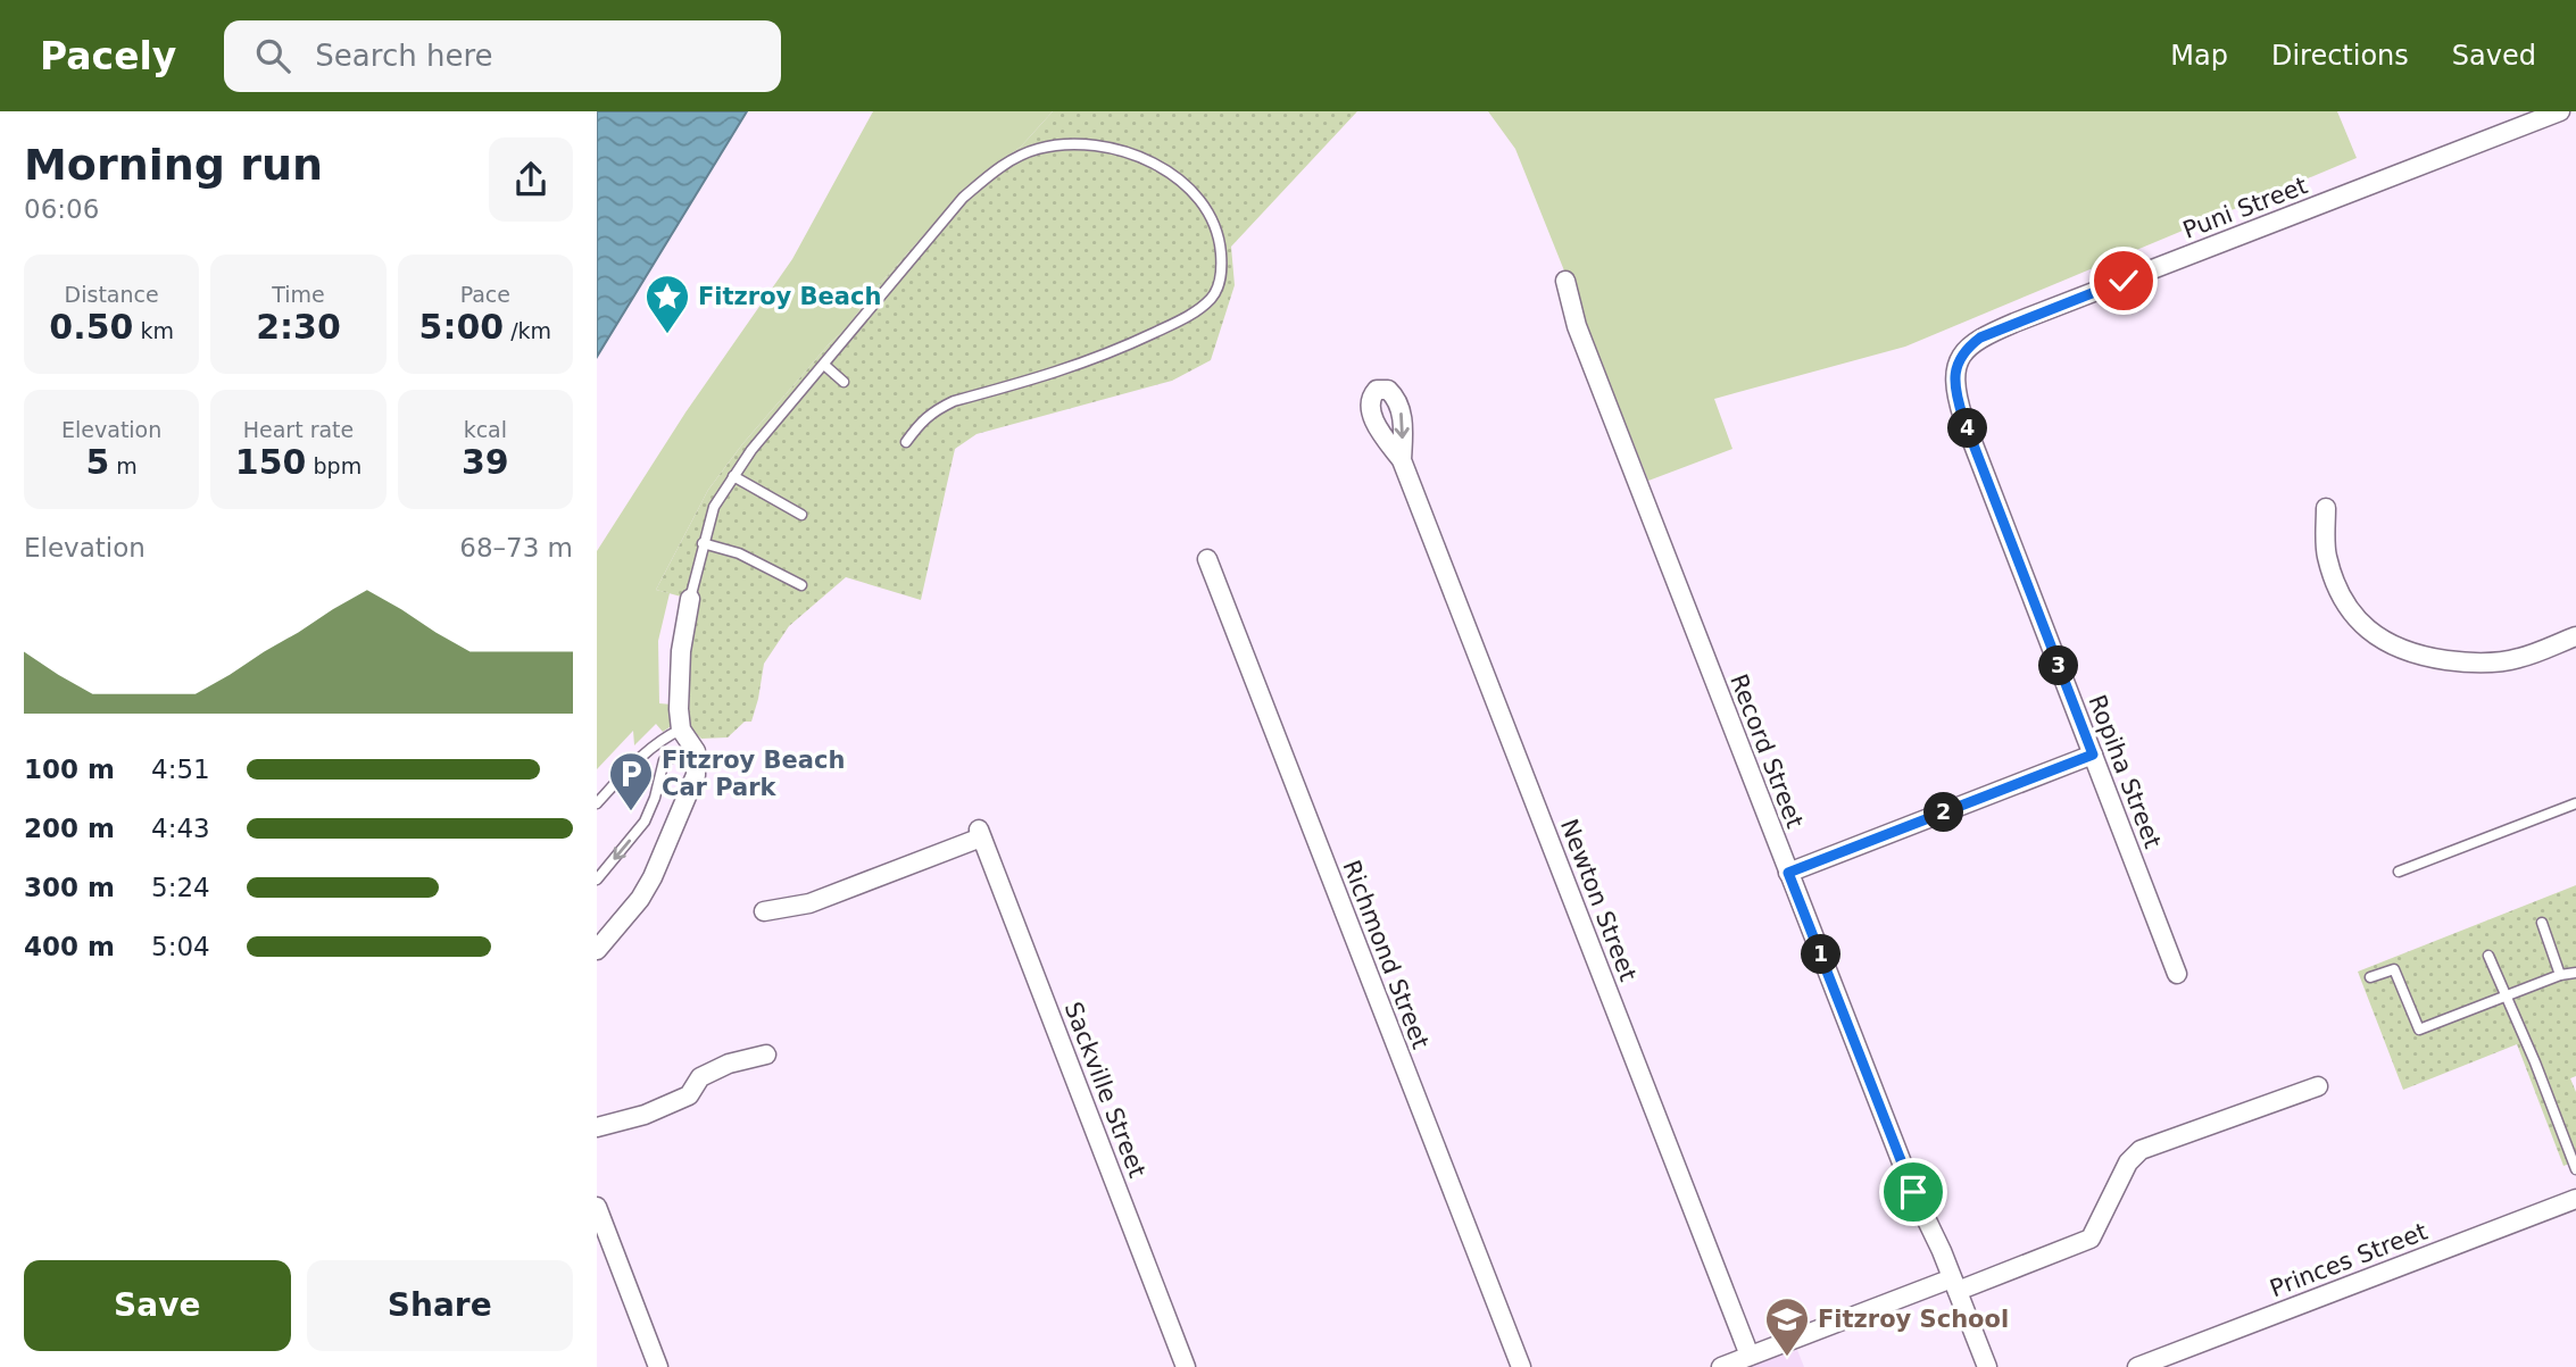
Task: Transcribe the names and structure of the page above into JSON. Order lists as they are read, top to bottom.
{
  "streets": {
    "street": [
      "Puni Street",
      "Record Street",
      "Ropiha Street",
      "Newton Street",
      "Richmond Street",
      "Sackville Street",
      "Princes Street"
    ]
  },
  "crossings": [
    ["Puni Street", "Ropiha Street"]
  ],
  "places": {
    "place": ["Fitzroy Beach"],
    "parking": ["Fitzroy Beach Car Park"],
    "school or university": ["Fitzroy School"]
  },
  "page": {
    "header": "Pacely",
    "search": "Search here",
    "nav": ["Map", "Directions", "Saved"],
    "heading": ["Morning run", "06:06"],
    "stats": [
      ["Distance", "0.50 km"],
      ["Time", "2:30"],
      ["Pace", "5:00 /km"],
      ["Elevation", "5 m"],
      ["Heart rate", "150 bpm"],
      ["kcal", "39"]
    ],
    "pins": [
      "4",
      "3",
      "2",
      "1"
    ],
    "chart": ["Elevation", "68–73 m"],
    "list": [
      {
        "name": "100 m",
        "note": "4:51"
      },
      {
        "name": "200 m",
        "note": "4:43"
      },
      {
        "name": "300 m",
        "note": "5:24"
      },
      {
        "name": "400 m",
        "note": "5:04"
      }
    ],
    "buttons": ["Save", "Share"]
  }
}
